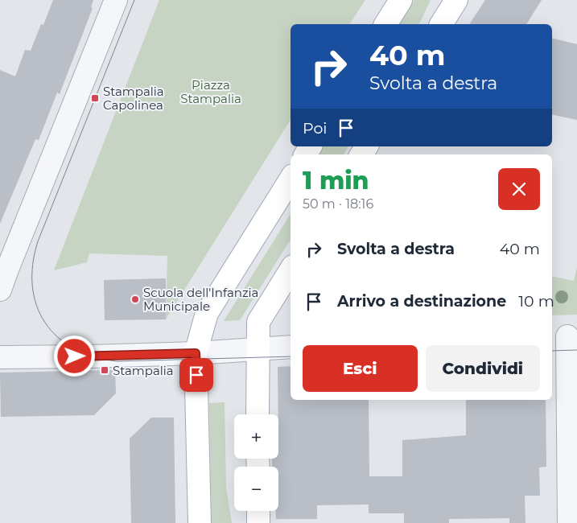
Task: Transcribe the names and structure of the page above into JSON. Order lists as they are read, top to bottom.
{
  "parks": ["Piazza Stampalia"],
  "places": {
    "transit": ["Stampalia Capolinea", "Stampalia"],
    "other": ["Scuola dell'Infanzia Municipale"]
  },
  "page": {
    "turn": ["40 m", "Svolta a destra"],
    "then": "Poi",
    "heading": ["1 min", "50 m · 18:16"],
    "list": [
      {
        "name": "Svolta a destra",
        "value": "40 m"
      },
      {
        "name": "Arrivo a destinazione",
        "value": "10 m"
      }
    ],
    "buttons": ["Esci", "Condividi"],
    "map_buttons": ["+", "−"]
  }
}
